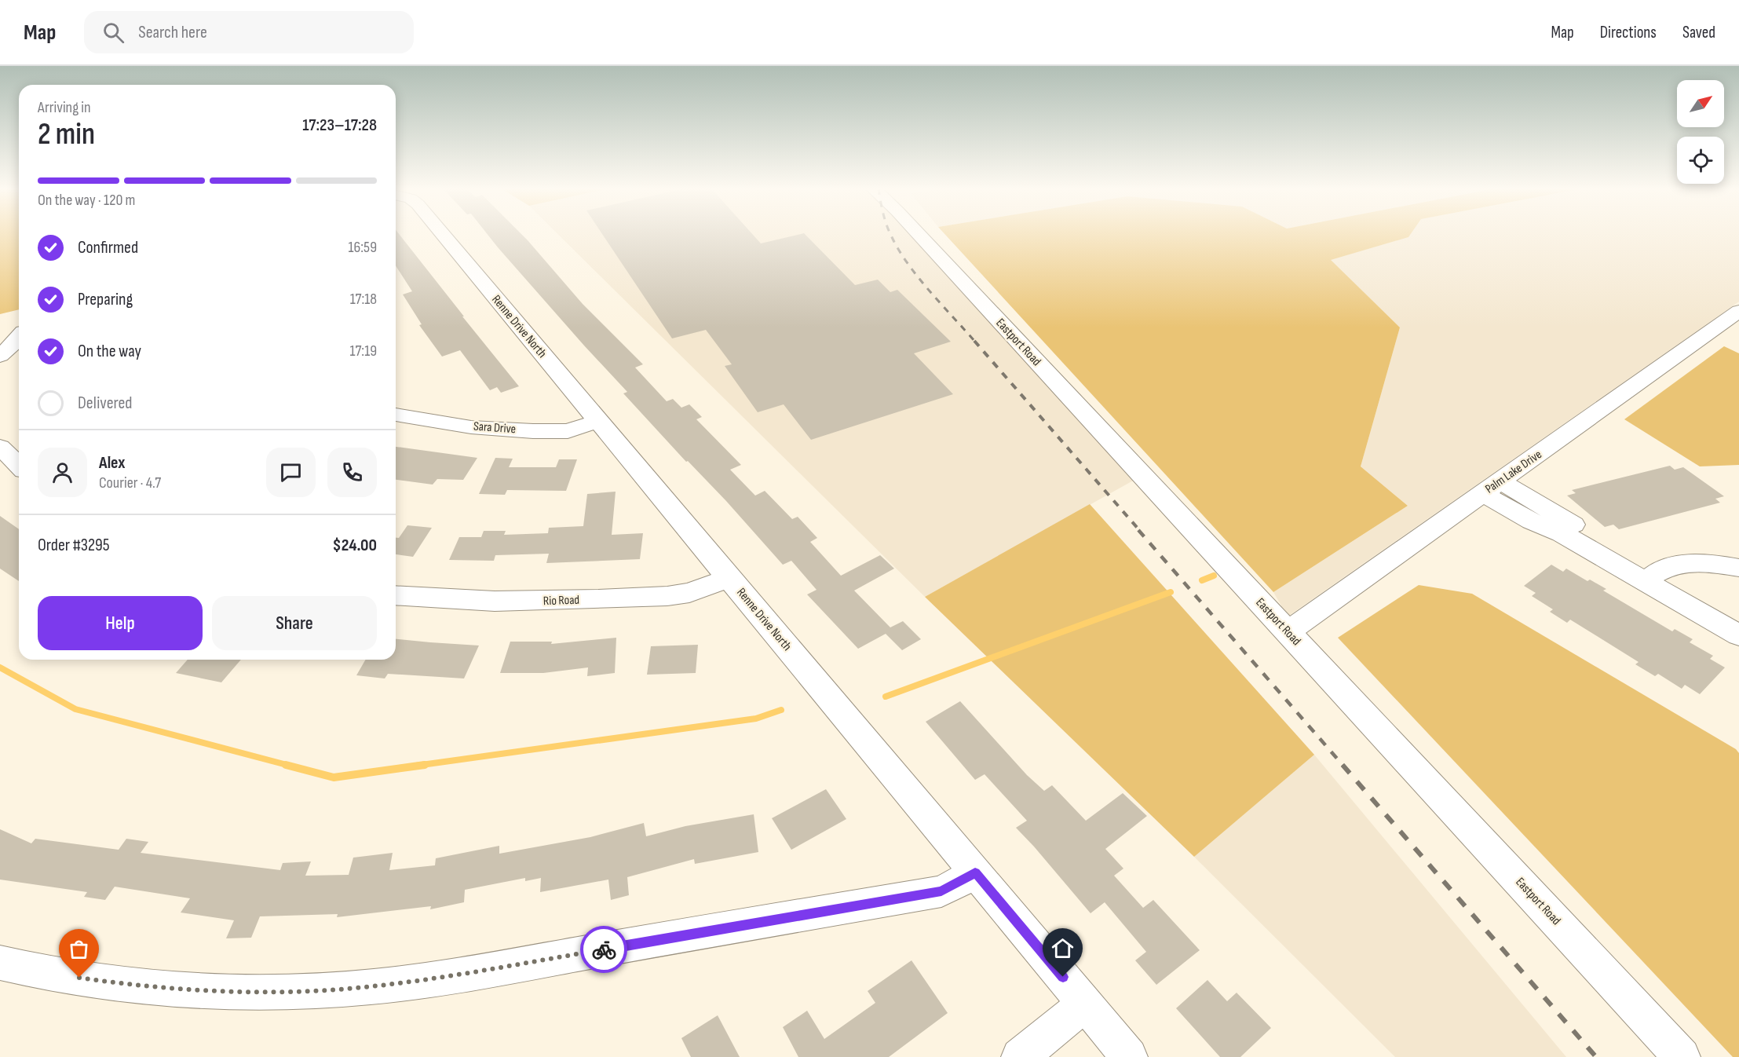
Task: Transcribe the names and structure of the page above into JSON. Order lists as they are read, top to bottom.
{
  "streets": {
    "street": [
      "Renne Drive North",
      "Eastport Road",
      "Sara Drive",
      "Palm Lake Drive",
      "Rio Road"
    ]
  },
  "crossings": [
    ["Renne Drive North", "Sara Drive"],
    ["Renne Drive North", "Rio Road"],
    ["Eastport Road", "Palm Lake Drive"]
  ],
  "north": "top right",
  "page": {
    "header": "Map",
    "search": "Search here",
    "nav": ["Map", "Directions", "Saved"],
    "heading": ["2 min", "Arriving in", "17:23–17:28"],
    "panel": [
      "Alex",
      "Courier · 4.7",
      "Order #3295",
      "$24.00"
    ],
    "bar": "On the way · 120 m",
    "list": [
      ["Confirmed", "16:59"],
      ["Preparing", "17:18"],
      ["On the way", "17:19"],
      "Delivered"
    ],
    "buttons": ["Help", "Share"]
  }
}
